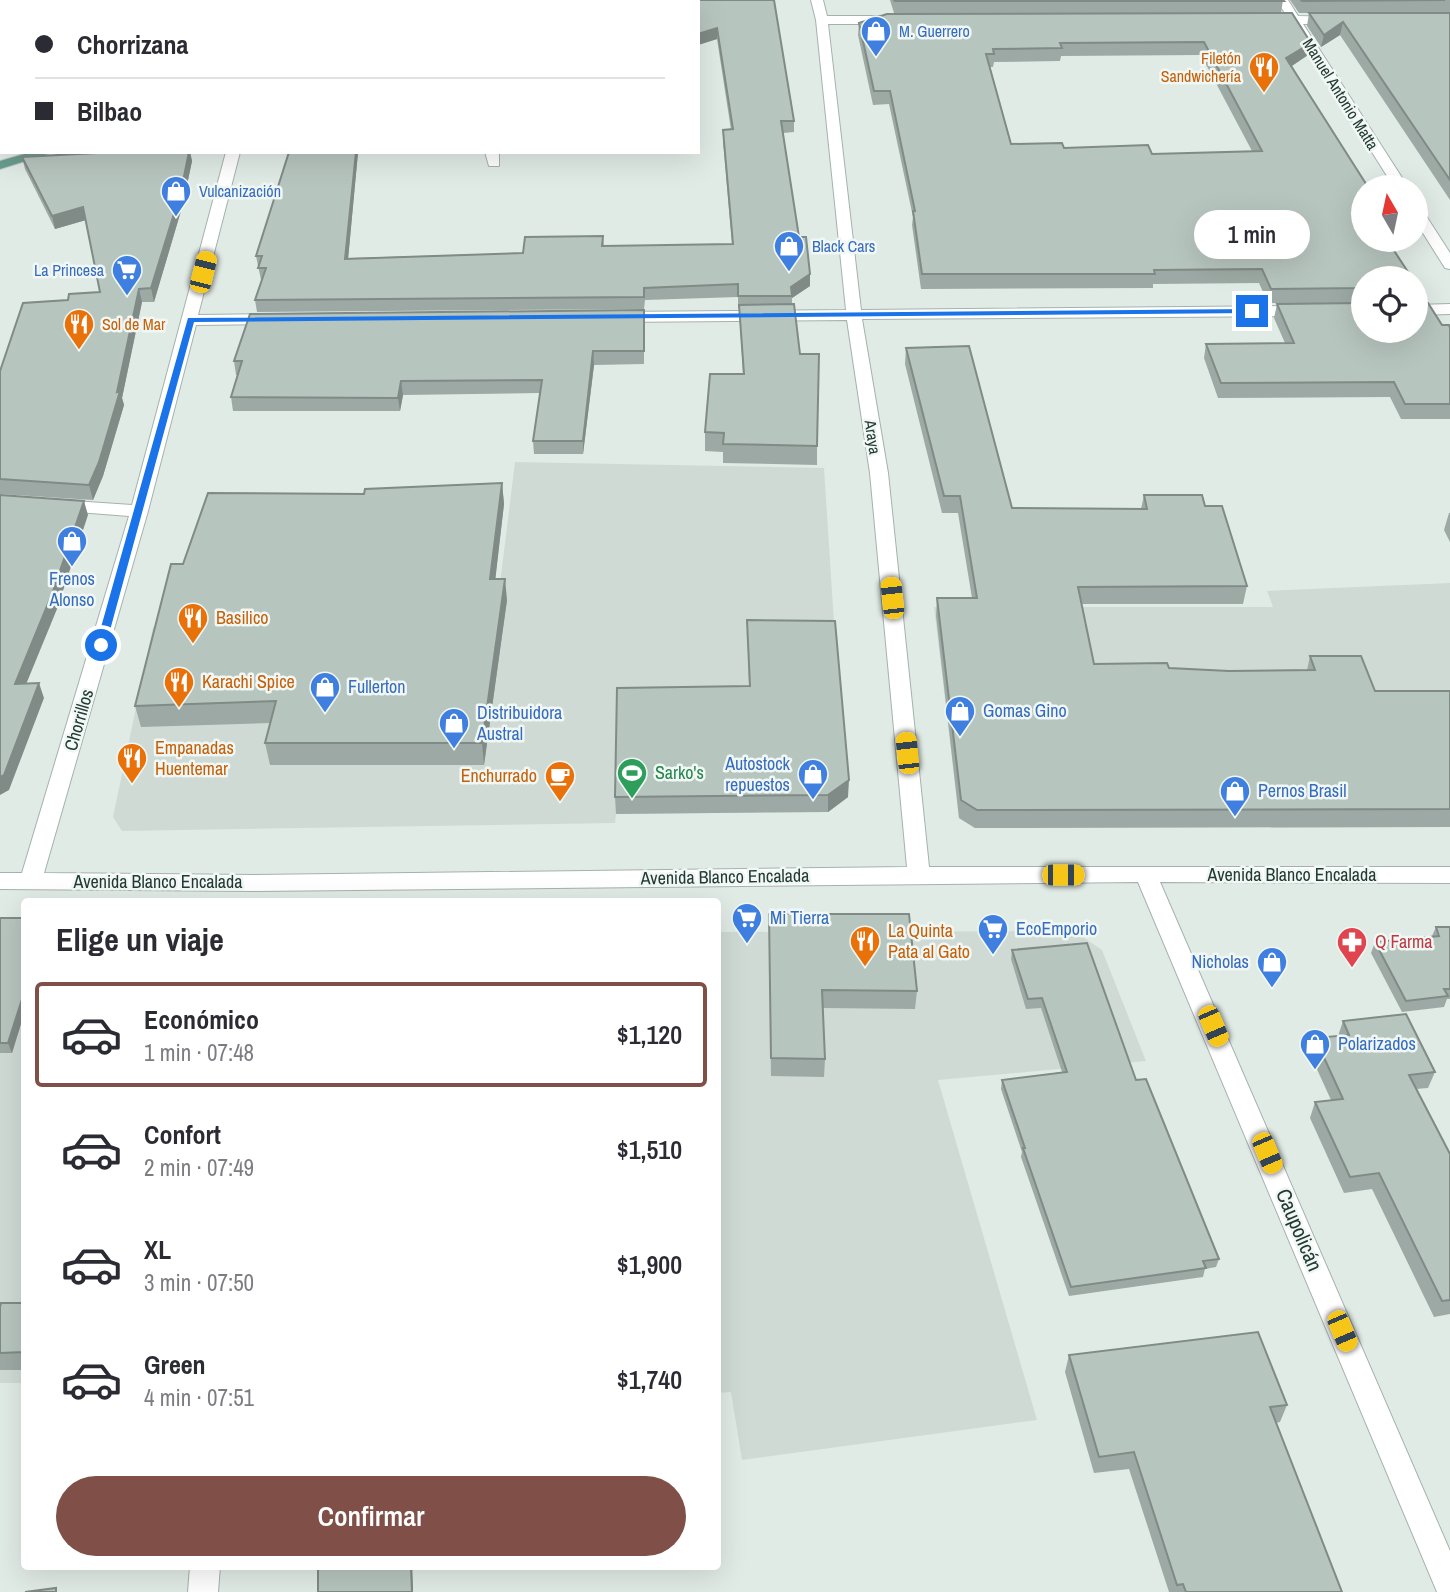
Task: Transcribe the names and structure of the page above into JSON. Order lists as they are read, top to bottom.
{
  "streets": {
    "street": [
      "Manuel Antonio Matta",
      "Araya",
      "Chorrillos",
      "Avenida Blanco Encalada",
      "Caupolicán"
    ]
  },
  "crossings": [
    ["Araya", "Avenida Blanco Encalada"],
    ["Chorrillos", "Avenida Blanco Encalada"],
    ["Avenida Blanco Encalada", "Caupolicán"]
  ],
  "places": {
    "shop": [
      "M. Guerrero",
      "Vulcanización",
      "Black Cars",
      "Frenos Alonso",
      "Fullerton",
      "Gomas Gino",
      "Distribuidora Austral",
      "Autostock repuestos",
      "Pernos Brasil",
      "Nicholas",
      "Polarizados"
    ],
    "restaurant": [
      "Filetón Sandwichería",
      "Sol de Mar",
      "Basilico",
      "Karachi Spice",
      "Empanadas Huentemar",
      "La Quinta Pata al Gato"
    ],
    "supermarket": ["La Princesa", "Mi Tierra", "EcoEmporio"],
    "sports": ["Sarko's"],
    "cafe": ["Enchurrado"],
    "pharmacy": ["Q Farma"]
  },
  "north": "top",
  "page": {
    "banner": ["Chorrizana", "Bilbao"],
    "bubble": "1 min",
    "heading": "Elige un viaje",
    "list": [
      {
        "name": "Económico",
        "note": "1 min · 07:48",
        "value": "$1,120"
      },
      {
        "name": "Confort",
        "note": "2 min · 07:49",
        "value": "$1,510"
      },
      {
        "name": "XL",
        "note": "3 min · 07:50",
        "value": "$1,900"
      },
      {
        "name": "Green",
        "note": "4 min · 07:51",
        "value": "$1,740"
      }
    ],
    "buttons": "Confirmar"
  }
}
